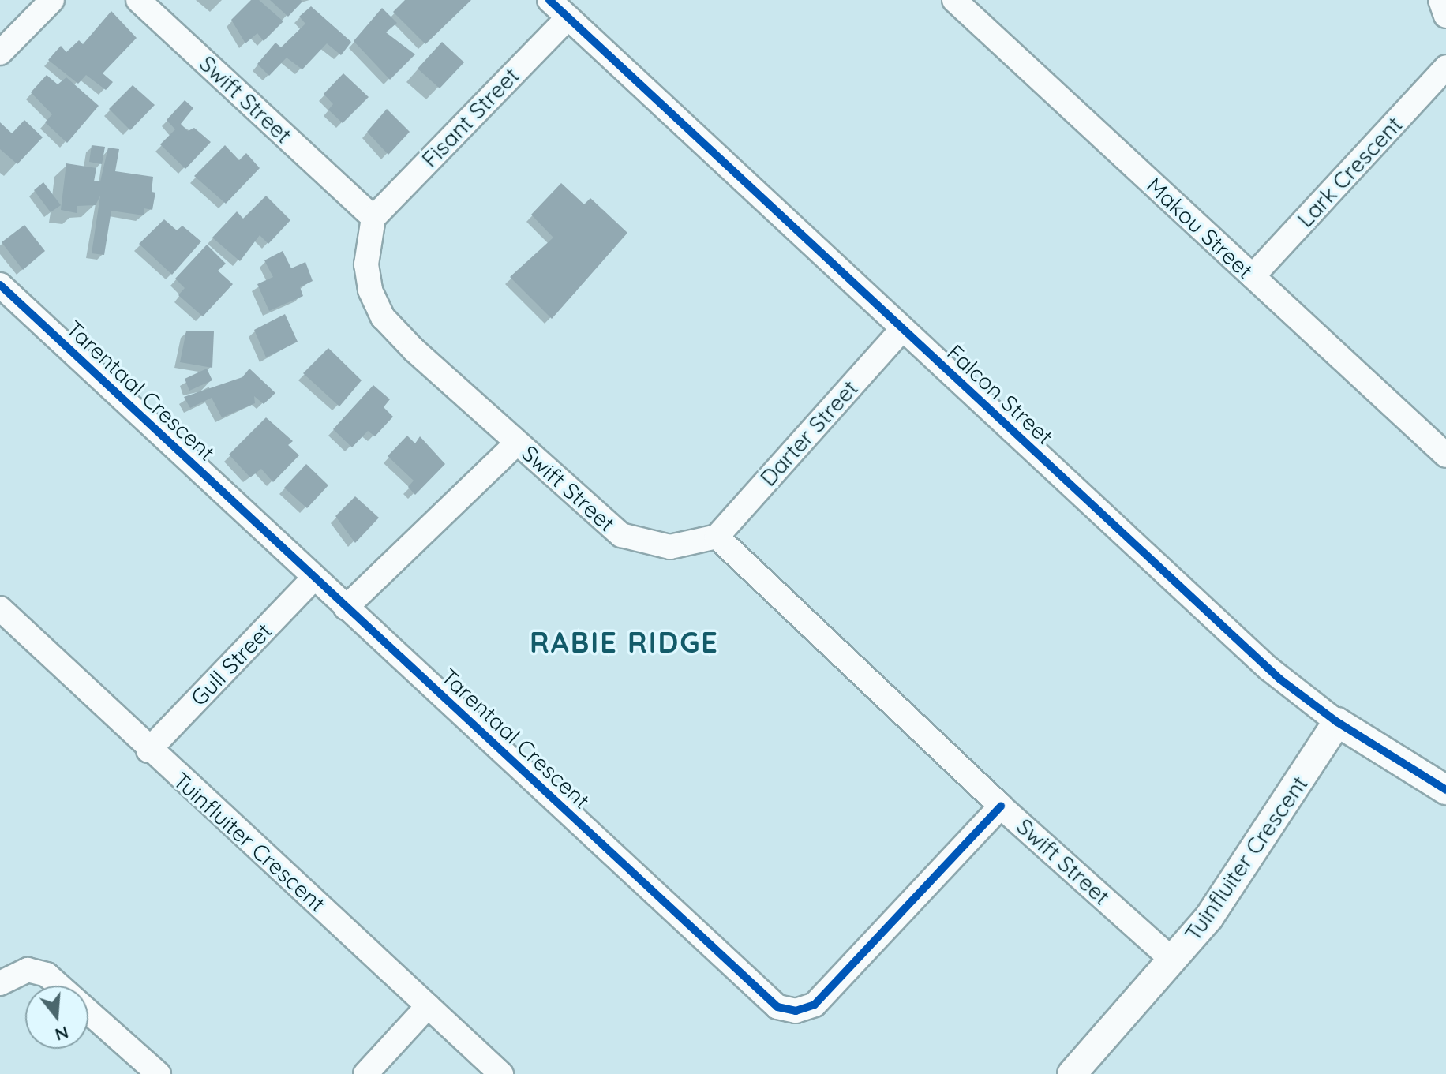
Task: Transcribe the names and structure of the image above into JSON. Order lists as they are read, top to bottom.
{
  "streets": {
    "street": [
      "Swift Street",
      "Fisant Street",
      "Lark Crescent",
      "Makou Street",
      "Tarentaal Crescent",
      "Falcon Street",
      "Darter Street",
      "Gull Street",
      "Tuinfluiter Crescent"
    ]
  },
  "crossings": [
    ["Swift Street", "Fisant Street"],
    ["Swift Street", "Tarentaal Crescent"],
    ["Swift Street", "Darter Street"],
    ["Swift Street", "Tuinfluiter Crescent"],
    ["Fisant Street", "Falcon Street"],
    ["Lark Crescent", "Makou Street"],
    ["Tarentaal Crescent", "Gull Street"],
    ["Falcon Street", "Darter Street"],
    ["Falcon Street", "Tuinfluiter Crescent"],
    ["Gull Street", "Tuinfluiter Crescent"]
  ],
  "districts": ["RABIE RIDGE"],
  "north": "bottom"
}
